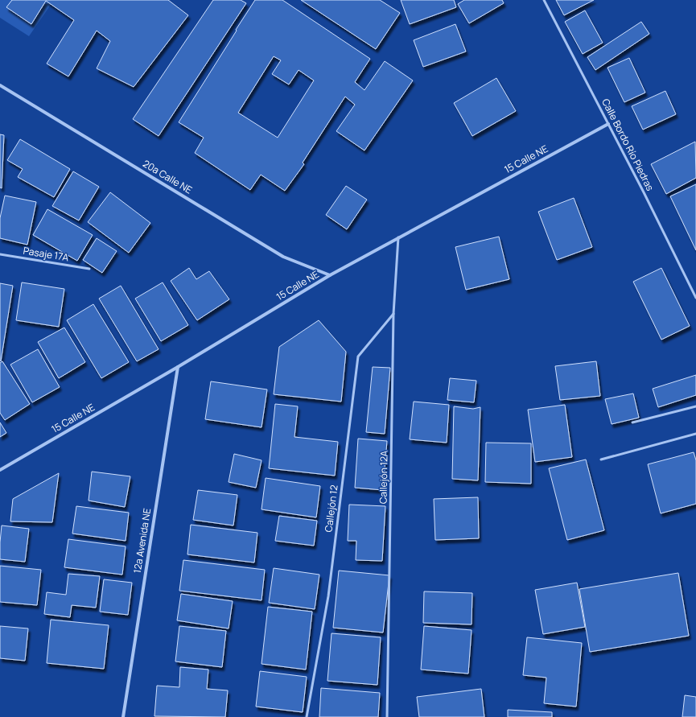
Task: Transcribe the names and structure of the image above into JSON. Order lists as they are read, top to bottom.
{
  "streets": {
    "street": ["15 Calle NE", "20a Calle NE", "12a Avenida NE"],
    "lane": [
      "Calle Bordo Río Piedras",
      "Pasaje 17A",
      "Callejón 12A",
      "Callejón 12"
    ]
  },
  "crossings": [
    ["Calle Bordo Río Piedras", "15 Calle NE"],
    ["15 Calle NE", "20a Calle NE"],
    ["15 Calle NE", "Callejón 12A"],
    ["15 Calle NE", "12a Avenida NE"],
    ["Callejón 12A", "Callejón 12"]
  ]
}
